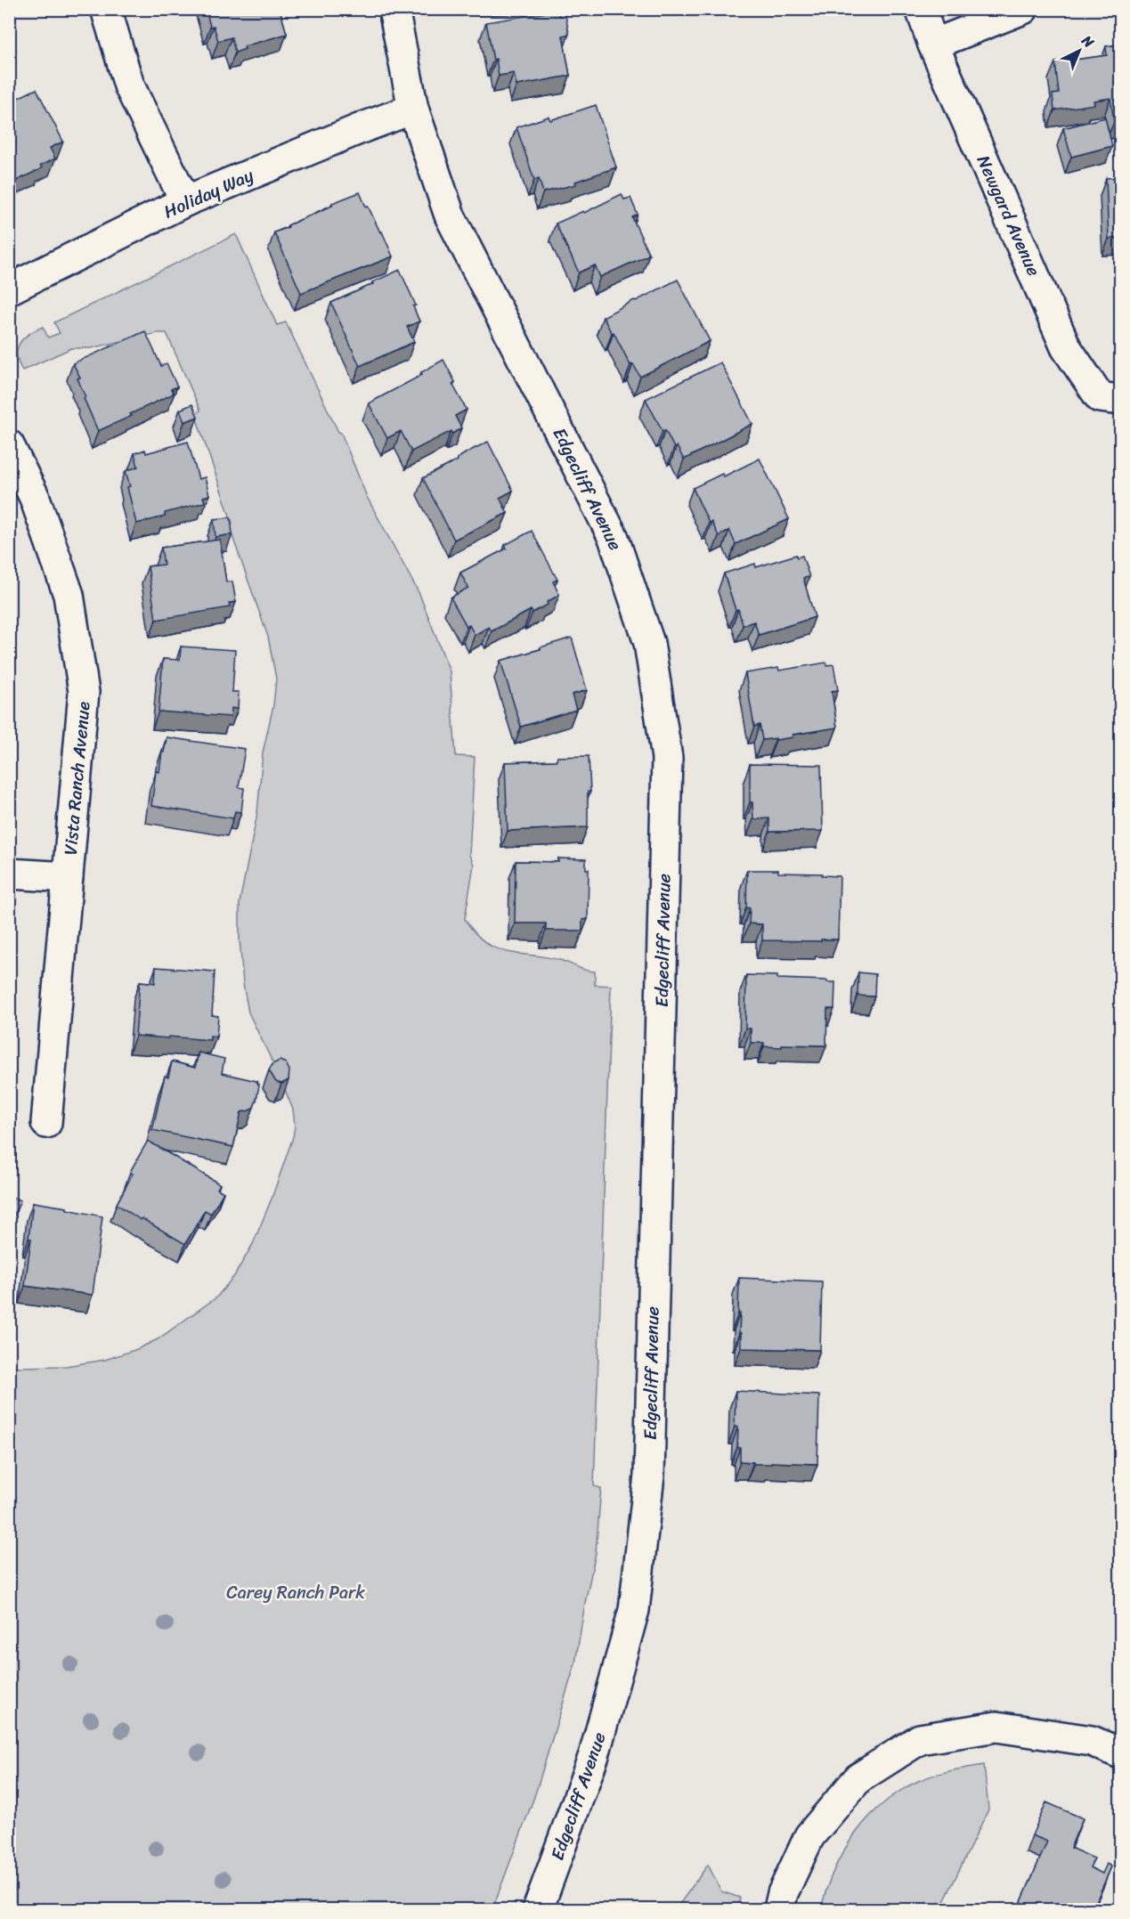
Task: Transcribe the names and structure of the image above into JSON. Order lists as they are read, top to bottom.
{
  "streets": {
    "street": [
      "Holiday Way",
      "Newgard Avenue",
      "Edgecliff Avenue",
      "Vista Ranch Avenue"
    ]
  },
  "crossings": [
    ["Holiday Way", "Edgecliff Avenue"]
  ],
  "parks": ["Carey Ranch Park"],
  "north": "top right"
}
